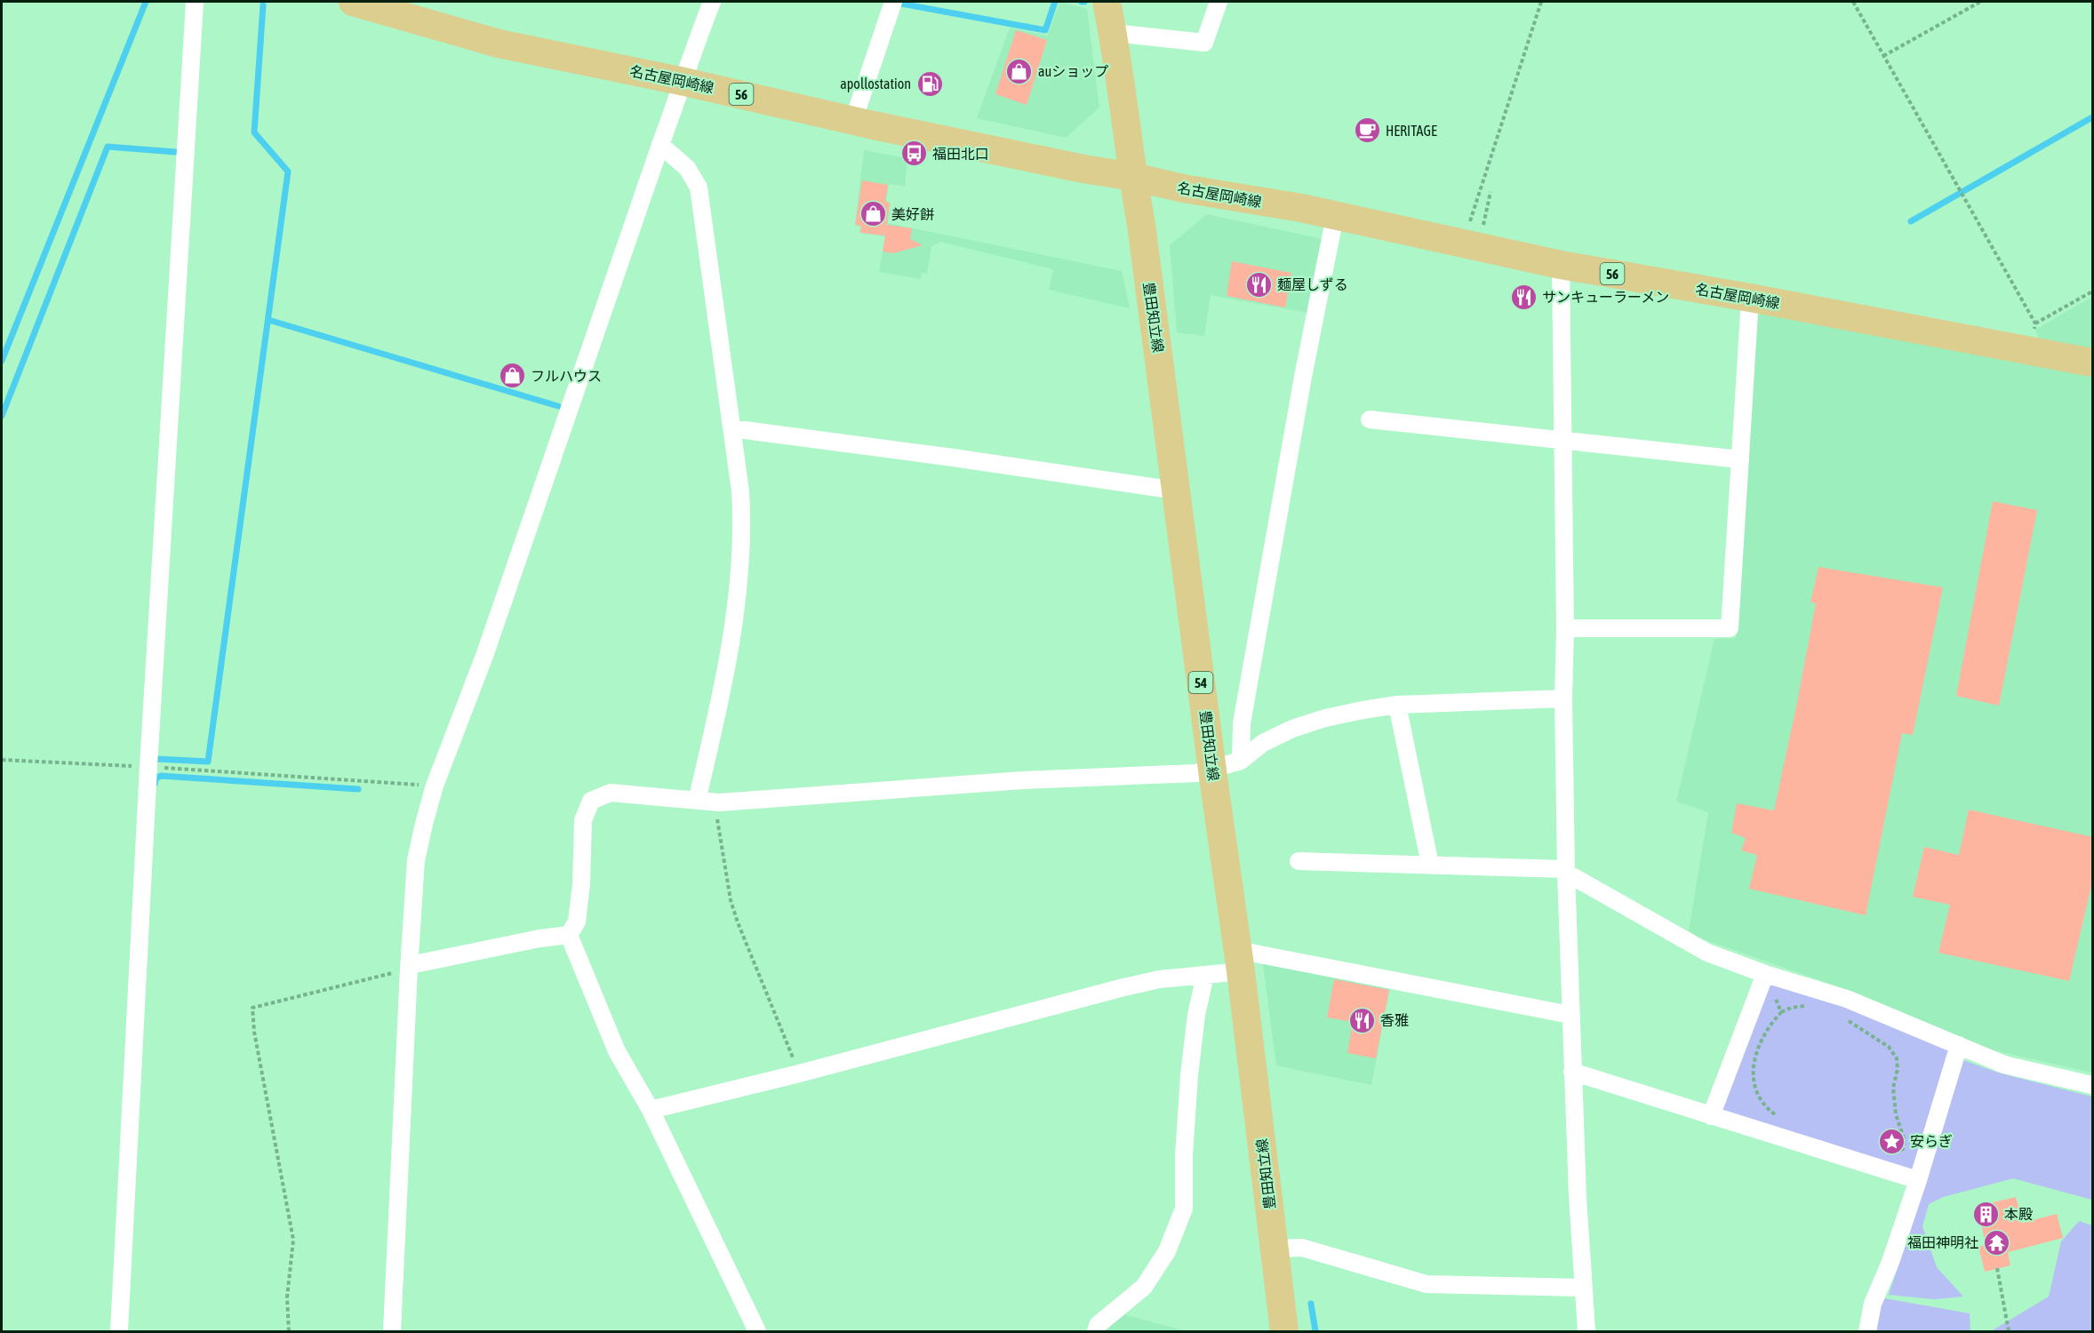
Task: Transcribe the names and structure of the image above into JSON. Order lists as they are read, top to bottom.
{
  "streets": {
    "main road": [
      "名古屋岡崎線",
      "56",
      "豊田知立線",
      "54"
    ]
  },
  "crossings": [
    ["名古屋岡崎線", "豊田知立線"]
  ],
  "places": {
    "shop": ["auショップ", "美好餅", "フルハウス"],
    "fuel station": ["apollostation"],
    "cafe": ["HERITAGE"],
    "bus stop": ["福田北口"],
    "restaurant": ["麺屋しずる", "サンキューラーメン", "香雅"],
    "place": ["安らぎ"],
    "building": ["本殿"],
    "temple": ["福田神明社"]
  }
}
